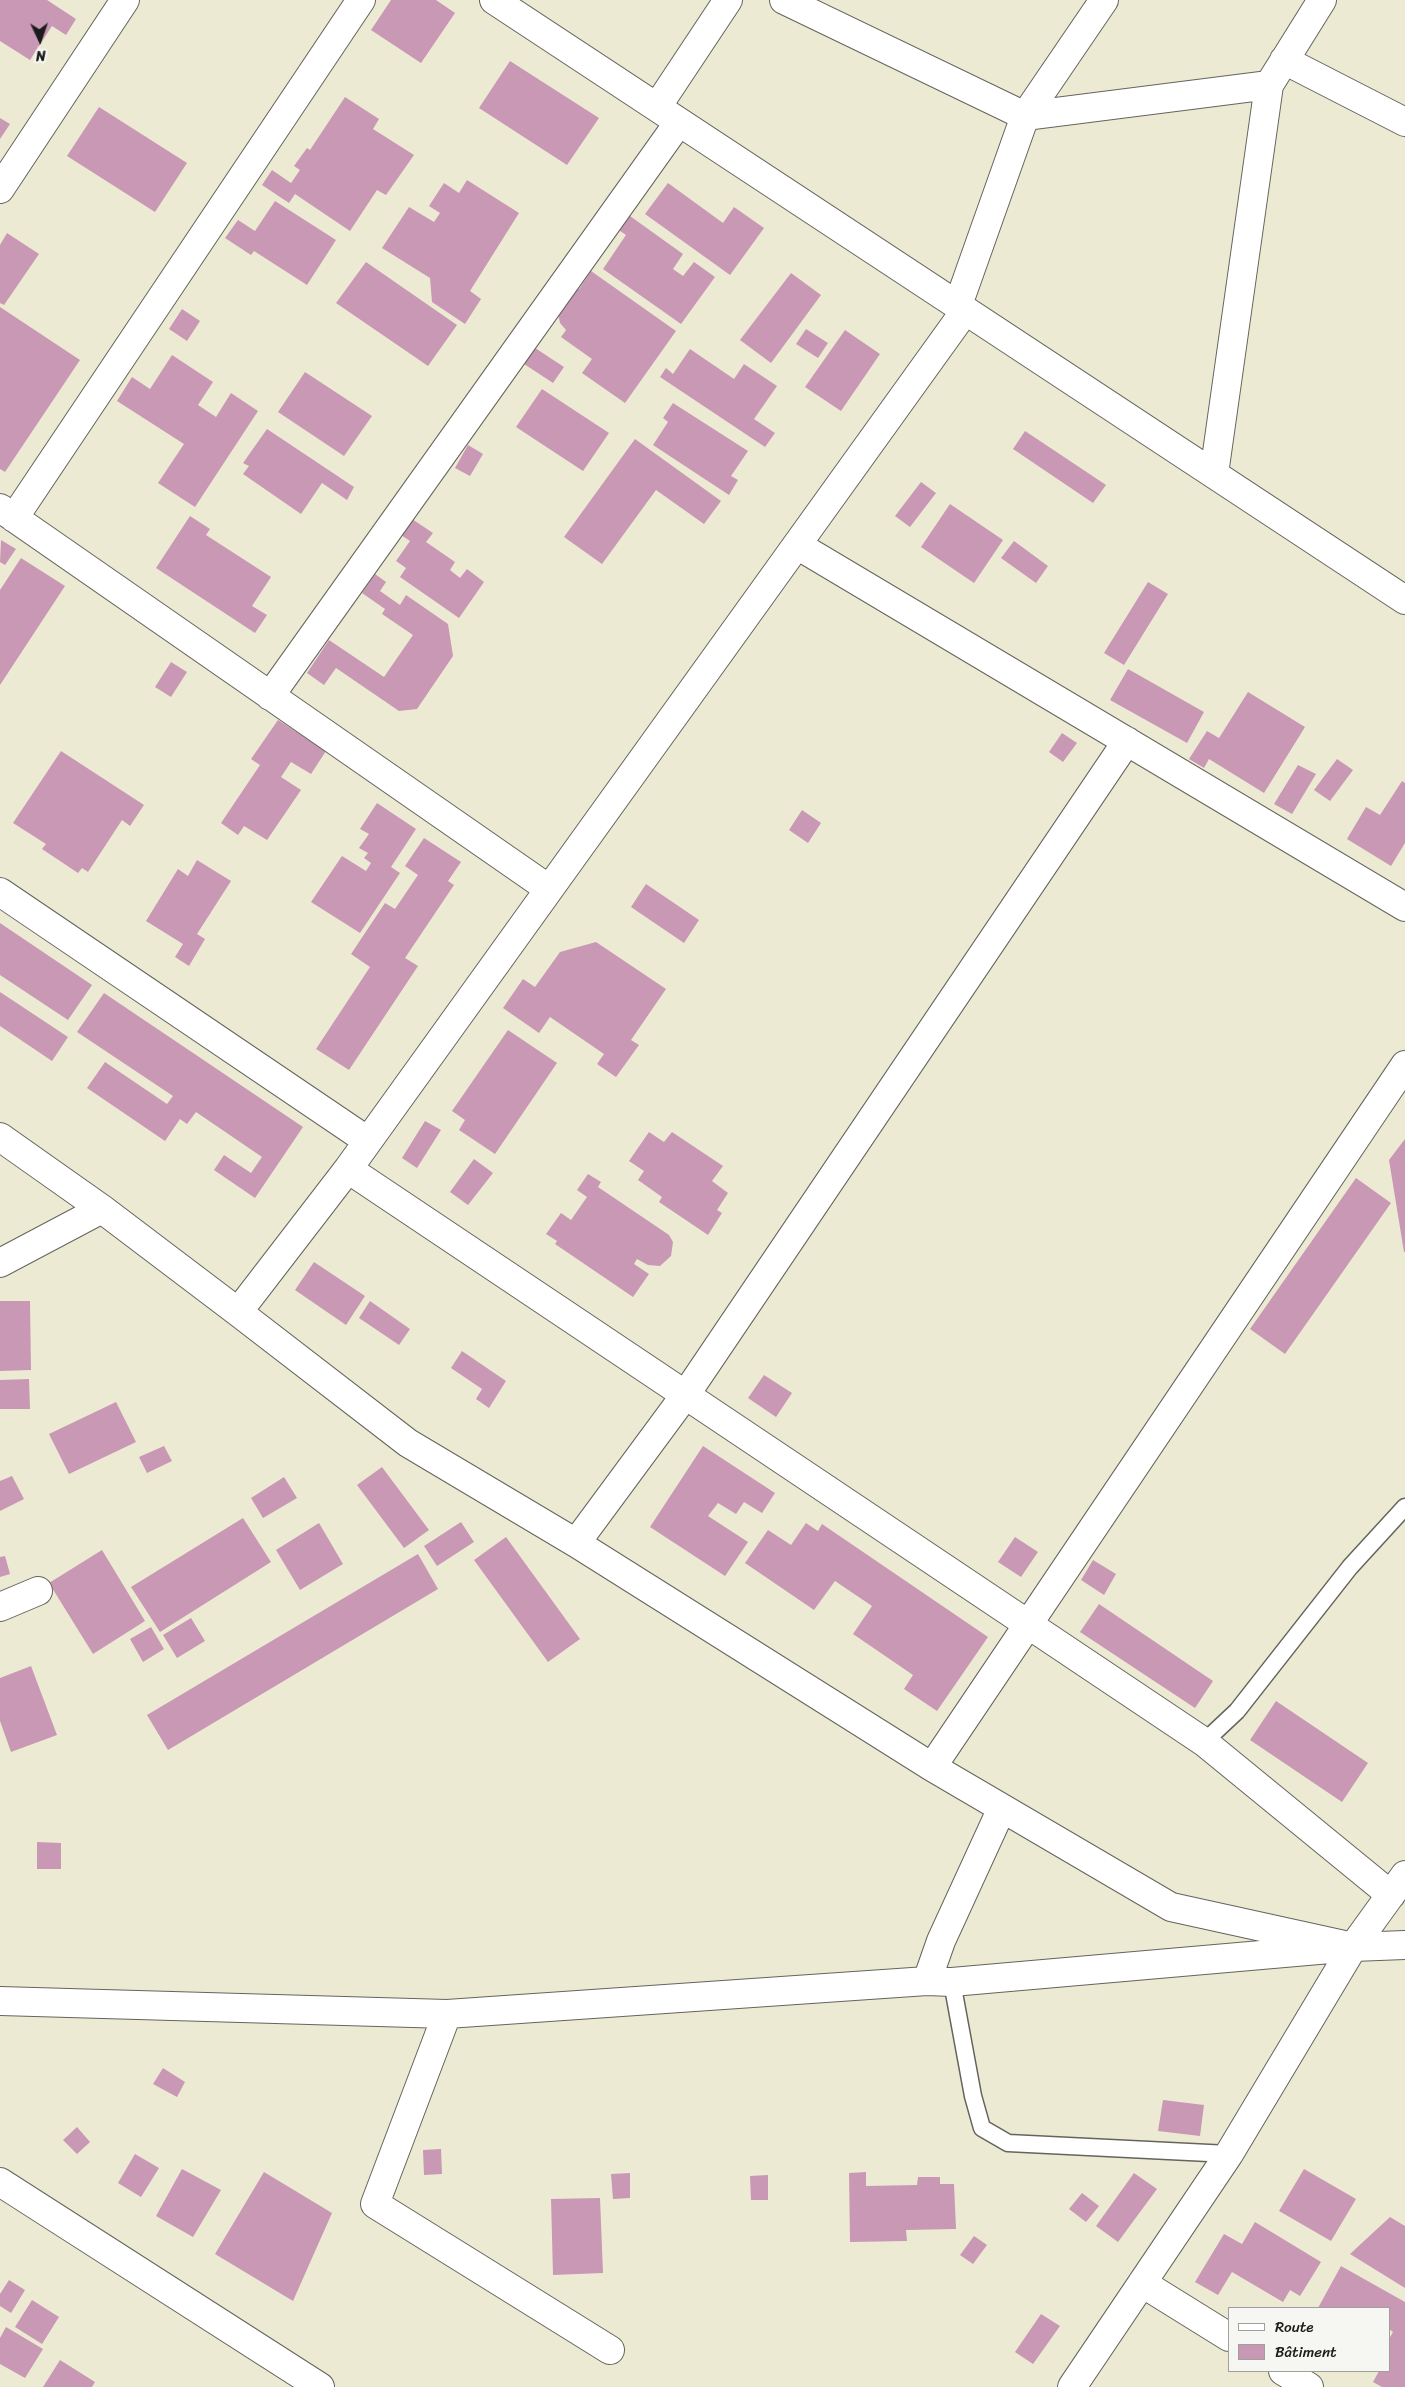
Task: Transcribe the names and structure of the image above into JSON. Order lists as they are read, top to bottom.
{
  "legend": ["Route", "Bâtiment"],
  "north": "bottom"
}
